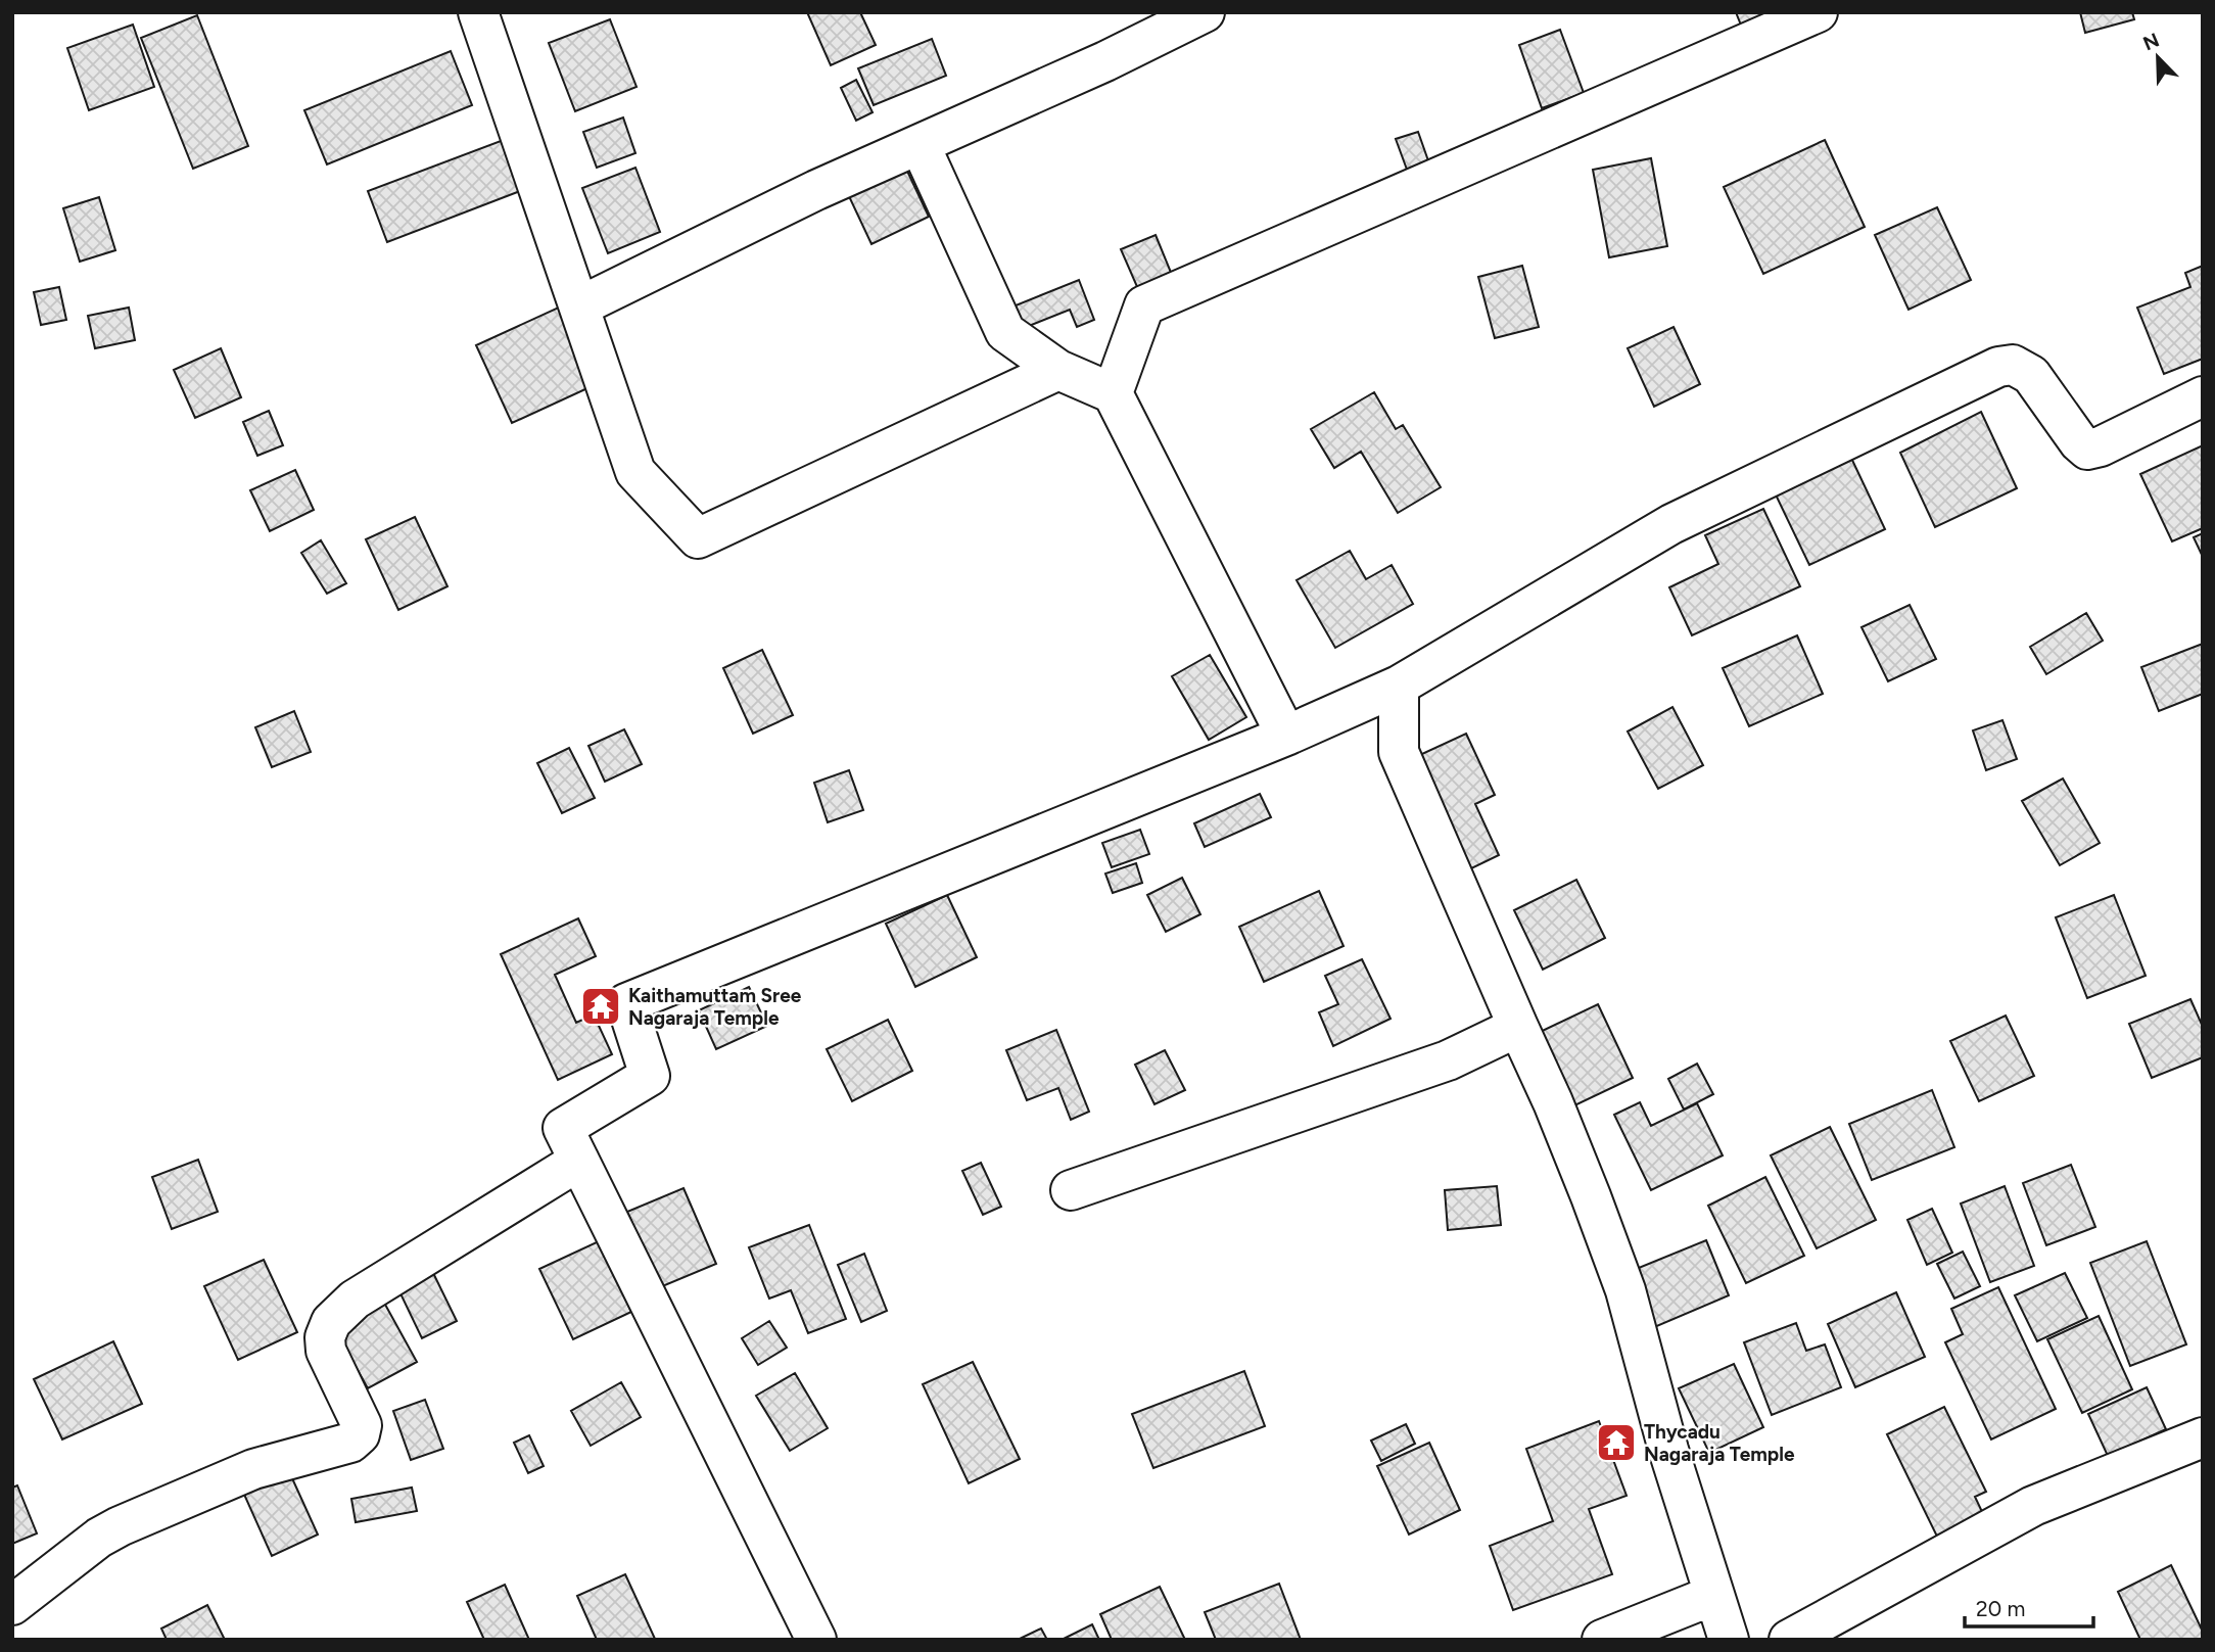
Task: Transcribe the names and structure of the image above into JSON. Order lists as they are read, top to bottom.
{
  "places": {
    "temple": ["Kaithamuttam Sree Nagaraja Temple", "Thycadu Nagaraja Temple"]
  },
  "scale_bar": "20 m",
  "north": "top left"
}
